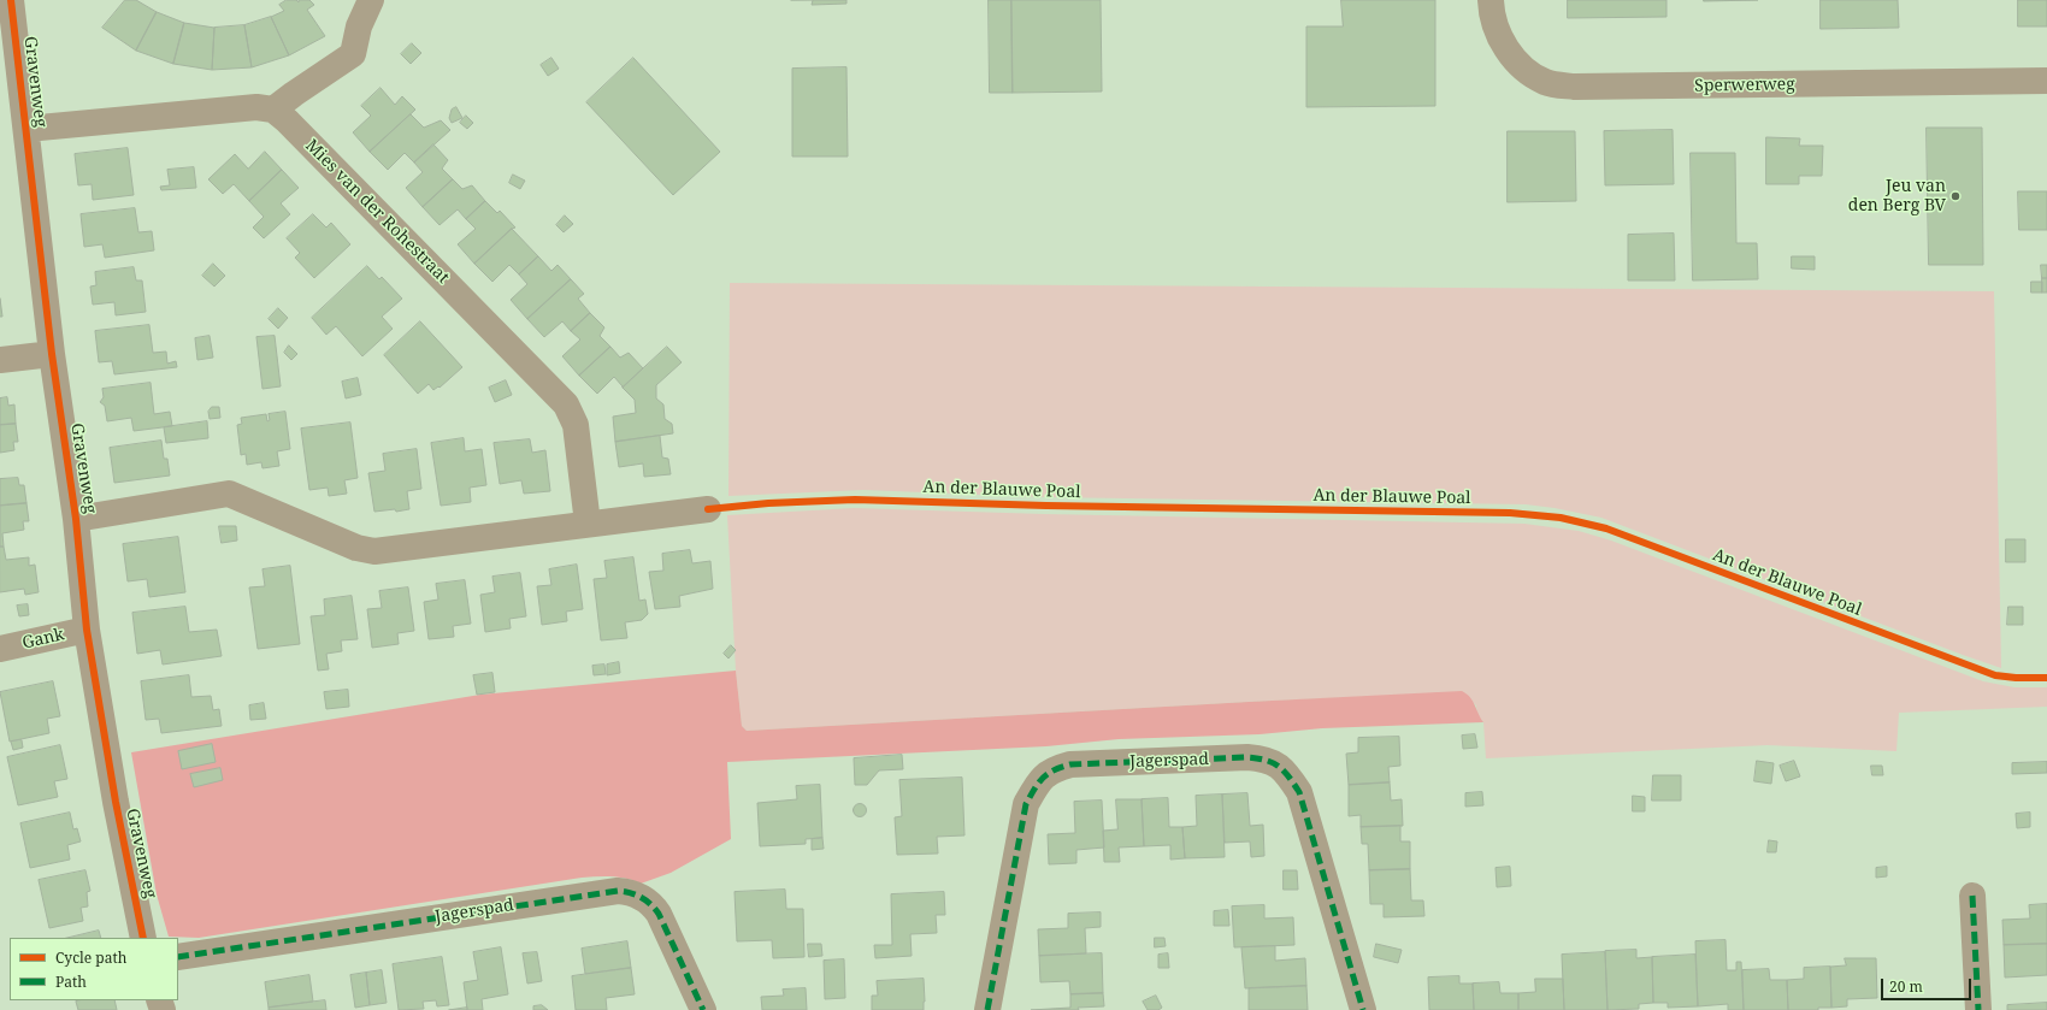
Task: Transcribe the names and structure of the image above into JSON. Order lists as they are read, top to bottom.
{
  "streets": {
    "street": [
      "Gravenweg",
      "Sperwerweg",
      "Mies van der Rohestraat",
      "Gank",
      "Jagerspad"
    ],
    "cycle path": ["An der Blauwe Poal"]
  },
  "crossings": [
    ["Gravenweg", "Gank"]
  ],
  "places": ["Jeu van den Berg BV"],
  "legend": ["Cycle path", "Path"],
  "scale_bar": "20 m"
}
